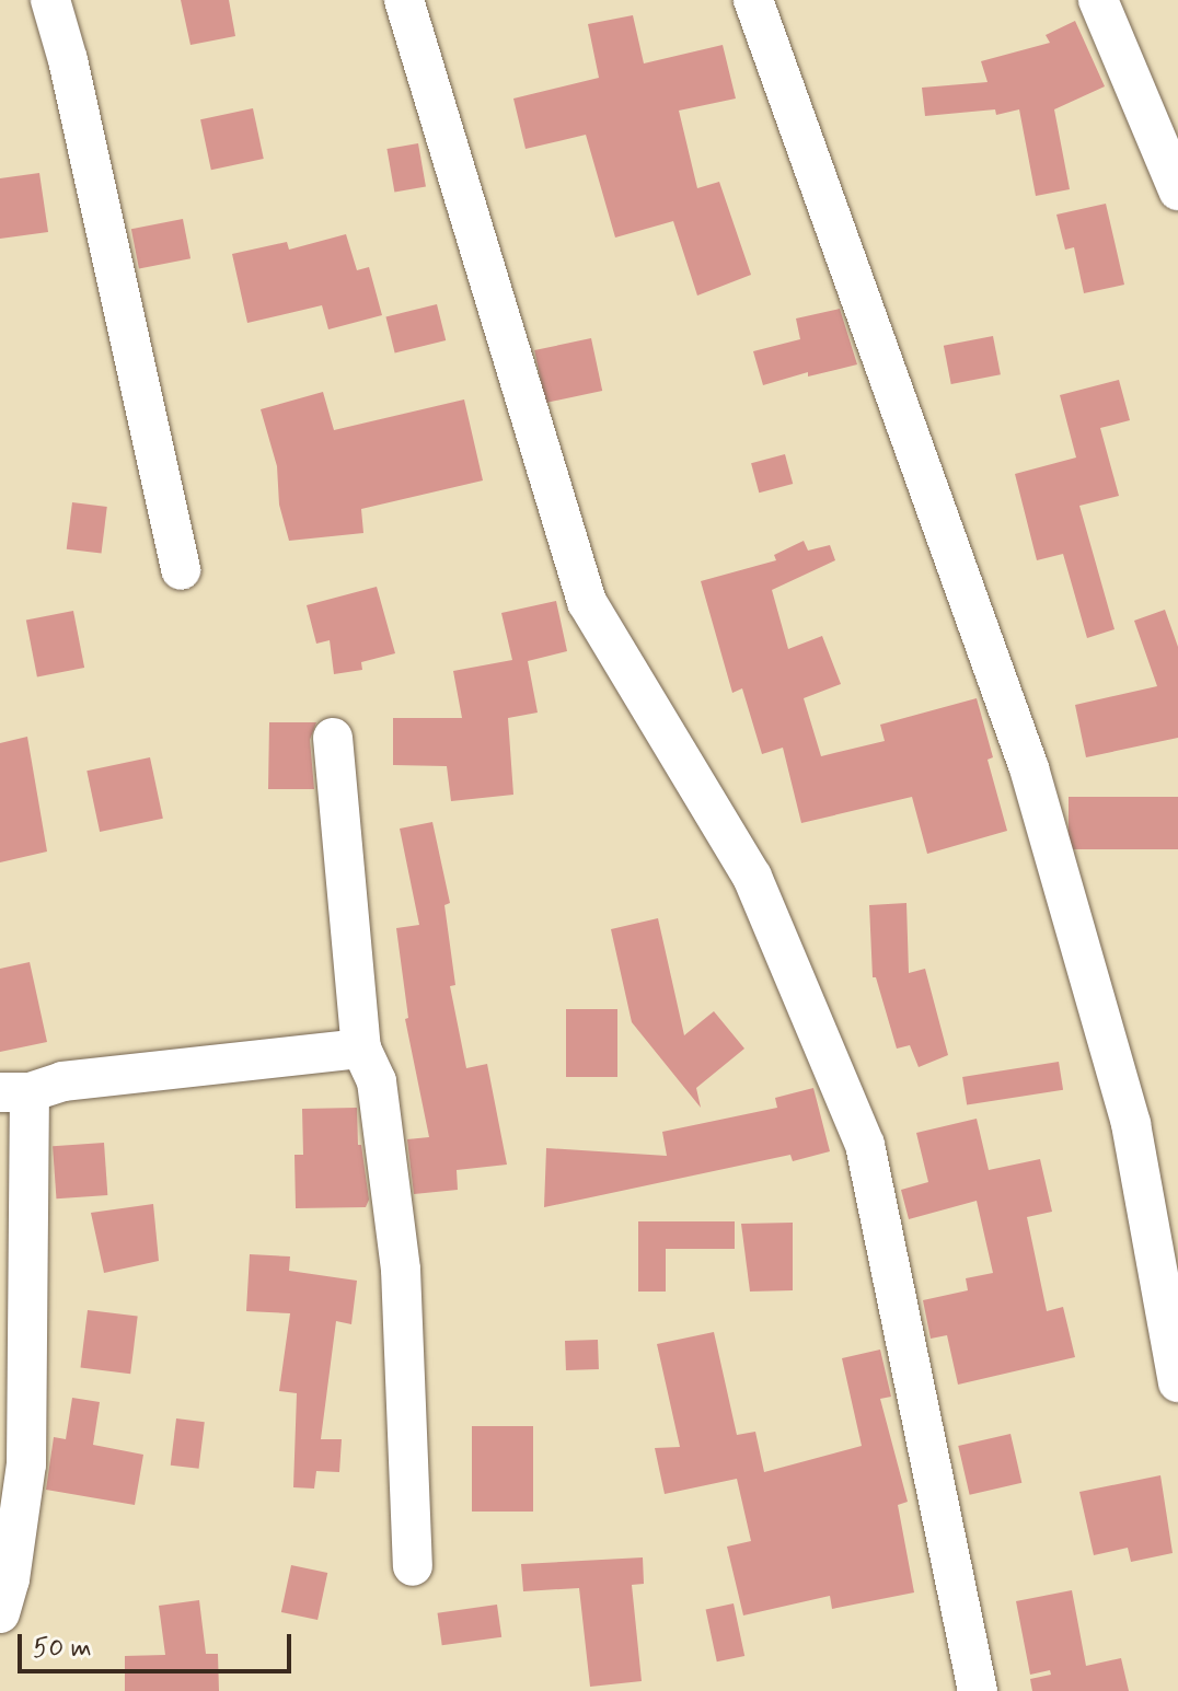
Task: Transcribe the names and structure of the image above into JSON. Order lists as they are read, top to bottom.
{
  "scale_bar": "50 m"
}
